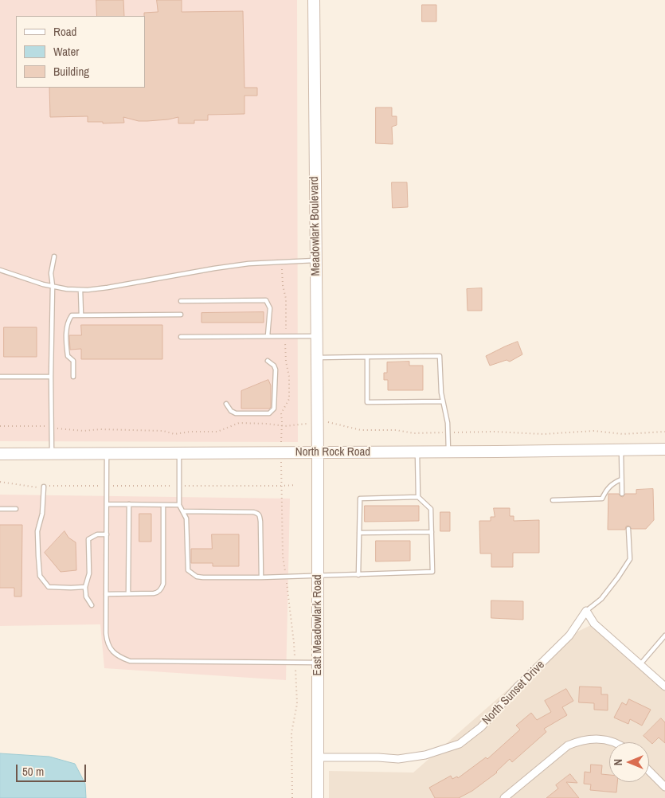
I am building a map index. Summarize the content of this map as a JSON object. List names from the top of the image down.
{
  "streets": {
    "main road": ["Meadowlark Boulevard", "North Rock Road", "East Meadowlark Road"],
    "street": ["North Sunset Drive"]
  },
  "crossings": [
    ["Meadowlark Boulevard", "North Rock Road"],
    ["Meadowlark Boulevard", "East Meadowlark Road"],
    ["North Rock Road", "East Meadowlark Road"],
    ["East Meadowlark Road", "North Sunset Drive"]
  ],
  "legend": ["Road", "Water", "Building"],
  "scale_bar": "50 m",
  "north": "left"
}
